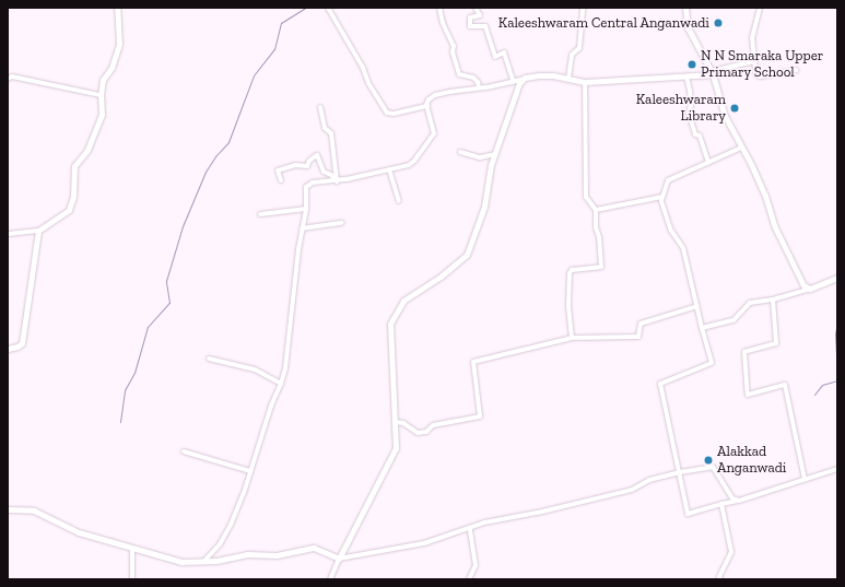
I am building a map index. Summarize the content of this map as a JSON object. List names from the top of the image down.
{
  "places": [
    "Kaleeshwaram Central Anganwadi",
    "N N Smaraka Upper Primary School",
    "Kaleeshwaram Library",
    "Alakkad Anganwadi"
  ]
}
